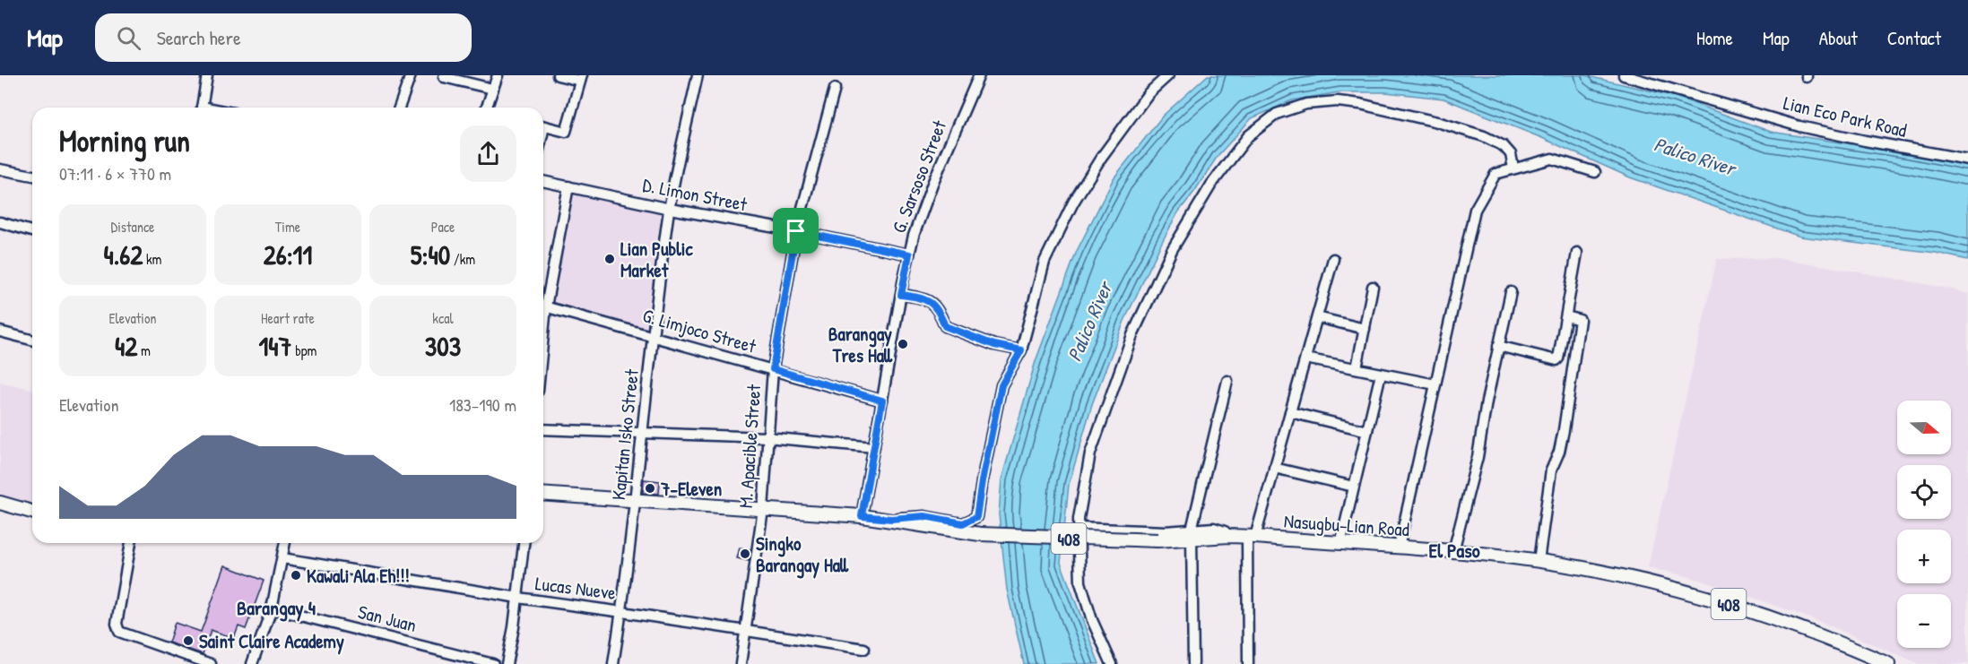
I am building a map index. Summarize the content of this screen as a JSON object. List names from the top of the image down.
{
  "streets": {
    "main road": ["Nasugbu-Lian Road", "408"],
    "street": [
      "Lian Eco Park Road",
      "G. Sarsoso Street",
      "D. Limon Street",
      "G. Limjoco Street",
      "Kapitan Isko Street",
      "M. Apacible Street",
      "Lucas Nueve",
      "San Juan"
    ]
  },
  "crossings": [
    ["G. Sarsoso Street", "D. Limon Street"],
    ["G. Sarsoso Street", "G. Limjoco Street"],
    ["G. Sarsoso Street", "408"],
    ["D. Limon Street", "Kapitan Isko Street"],
    ["D. Limon Street", "M. Apacible Street"],
    ["G. Limjoco Street", "Kapitan Isko Street"],
    ["G. Limjoco Street", "M. Apacible Street"],
    ["Kapitan Isko Street", "408"],
    ["Kapitan Isko Street", "Lucas Nueve"],
    ["M. Apacible Street", "408"],
    ["M. Apacible Street", "Lucas Nueve"],
    ["Nasugbu-Lian Road", "408"]
  ],
  "districts": ["El Paso", "Barangay 4"],
  "water": ["Palico River"],
  "places": [
    "Lian Public Market",
    "Barangay Tres Hall",
    "7-Eleven",
    "Singko Barangay Hall",
    "Kawali Ala Eh!!!",
    "Saint Claire Academy"
  ],
  "north": "right",
  "page": {
    "header": "Map",
    "search": "Search here",
    "nav": [
      "Home",
      "Map",
      "About",
      "Contact"
    ],
    "heading": ["Morning run", "07:11 · 6 × 770 m"],
    "stats": [
      ["Distance", "4.62 km"],
      ["Time", "26:11"],
      ["Pace", "5:40 /km"],
      ["Elevation", "42 m"],
      ["Heart rate", "147 bpm"],
      ["kcal", "303"]
    ],
    "chart": ["Elevation", "183–190 m"],
    "map_buttons": ["+", "−"]
  }
}
